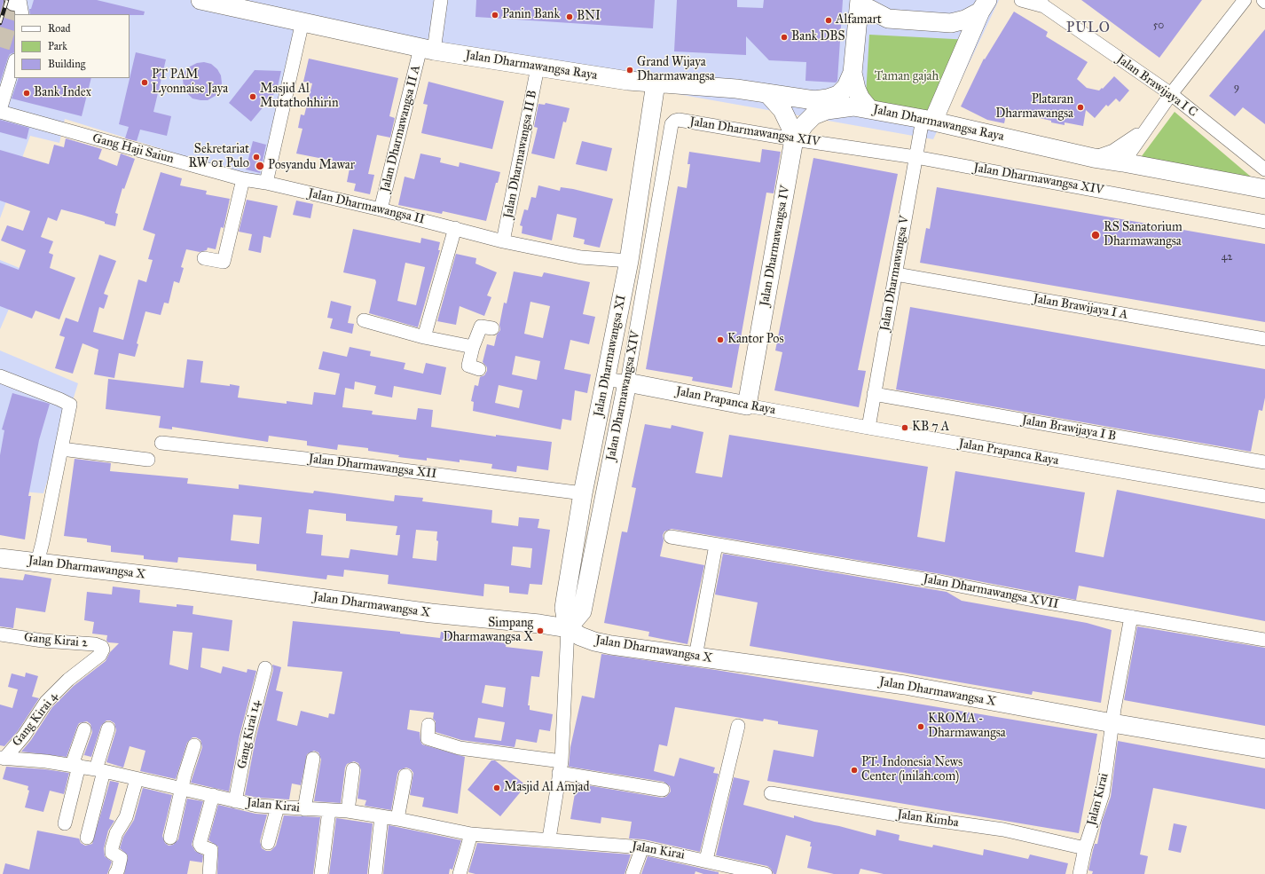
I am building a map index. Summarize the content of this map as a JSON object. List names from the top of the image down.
{
  "streets": {
    "street": [
      "Jalan Dharmawangsa Raya",
      "Jalan Brawijaya I C",
      "Jalan Dharmawangsa II A",
      "Jalan Dharmawangsa XIV",
      "Gang Haji Saiun",
      "Jalan Dharmawangsa II B",
      "Jalan Dharmawangsa II",
      "Jalan Dharmawangsa IV",
      "Jalan Dharmawangsa V",
      "Jalan Brawijaya I A",
      "Jalan Dharmawangsa XI",
      "Jalan Prapanca Raya",
      "Jalan Brawijaya I B",
      "Jalan Dharmawangsa XII",
      "Jalan Dharmawangsa X",
      "Jalan Dharmawangsa XVII",
      "Gang Kirai 2",
      "Gang Kirai 4",
      "Gang Kirai 14",
      "Jalan Kirai",
      "Jalan Rimba"
    ]
  },
  "crossings": [
    ["Jalan Dharmawangsa Raya", "Jalan Dharmawangsa II A"],
    ["Jalan Dharmawangsa Raya", "Jalan Dharmawangsa XIV"],
    ["Jalan Dharmawangsa Raya", "Jalan Dharmawangsa II B"],
    ["Jalan Dharmawangsa Raya", "Jalan Dharmawangsa IV"],
    ["Jalan Dharmawangsa Raya", "Jalan Dharmawangsa V"],
    ["Jalan Dharmawangsa Raya", "Jalan Dharmawangsa XI"],
    ["Jalan Dharmawangsa II A", "Jalan Dharmawangsa II"],
    ["Jalan Dharmawangsa XIV", "Jalan Dharmawangsa IV"],
    ["Jalan Dharmawangsa XIV", "Jalan Dharmawangsa V"],
    ["Jalan Dharmawangsa XIV", "Jalan Dharmawangsa XI"],
    ["Jalan Dharmawangsa XIV", "Jalan Prapanca Raya"],
    ["Jalan Dharmawangsa XIV", "Jalan Dharmawangsa X"],
    ["Gang Haji Saiun", "Jalan Dharmawangsa II"],
    ["Jalan Dharmawangsa II B", "Jalan Dharmawangsa II"],
    ["Jalan Dharmawangsa II", "Jalan Dharmawangsa XI"],
    ["Jalan Dharmawangsa IV", "Jalan Prapanca Raya"],
    ["Jalan Dharmawangsa V", "Jalan Brawijaya I A"],
    ["Jalan Dharmawangsa V", "Jalan Prapanca Raya"],
    ["Jalan Dharmawangsa V", "Jalan Brawijaya I B"],
    ["Jalan Dharmawangsa XI", "Jalan Prapanca Raya"],
    ["Jalan Dharmawangsa XI", "Jalan Dharmawangsa XII"],
    ["Jalan Dharmawangsa XI", "Jalan Dharmawangsa X"],
    ["Jalan Dharmawangsa X", "Jalan Kirai"],
    ["Jalan Dharmawangsa XVII", "Jalan Kirai"],
    ["Gang Kirai 2", "Gang Kirai 4"],
    ["Gang Kirai 4", "Jalan Kirai"],
    ["Gang Kirai 14", "Jalan Kirai"],
    ["Jalan Kirai", "Jalan Rimba"]
  ],
  "districts": ["PULO"],
  "parks": ["Taman gajah"],
  "places": [
    "Panin Bank",
    "BNI",
    "Alfamart",
    "Bank DBS",
    "Grand Wijaya Dharmawangsa",
    "PT PAM Lyonnaise Jaya",
    "Bank Index",
    "Masjid Al Mutathohhirin",
    "Plataran Dharmawangsa",
    "Sekretariat RW 01 Pulo",
    "Posyandu Mawar",
    "RS Sanatorium Dharmawangsa",
    "Kantor Pos",
    "KB 7 A",
    "Simpang Dharmawangsa X",
    "KROMA - Dharmawangsa",
    "PT. Indonesia News Center (inilah.com)",
    "Masjid Al Amjad"
  ],
  "house_numbers": ["50", "9", "42"],
  "legend": ["Road", "Park", "Building"]
}
